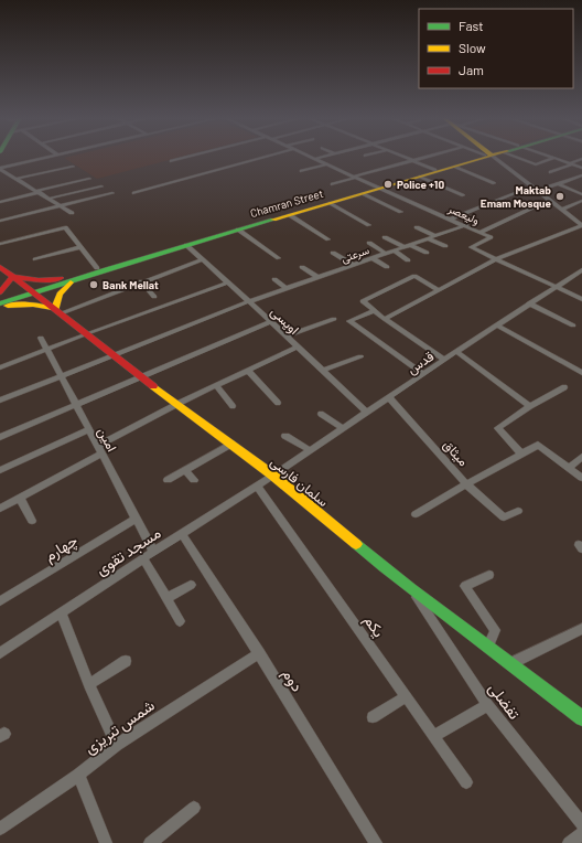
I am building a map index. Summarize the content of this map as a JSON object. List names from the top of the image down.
{
  "streets": {
    "main road": ["Chamran Street", "سلمان فارسی"],
    "street": [
      "ولیعصر",
      "سرعتی",
      "اویسی",
      "قدس",
      "امین",
      "میثاق",
      "چهارم",
      "مسجد تقوی",
      "یکم",
      "دوم",
      "تفضلی",
      "شمس تبریزی"
    ]
  },
  "crossings": [
    ["Chamran Street", "ولیعصر"],
    ["Chamran Street", "اویسی"],
    ["Chamran Street", "سلمان فارسی"],
    ["ولیعصر", "سرعتی"],
    ["سرعتی", "اویسی"],
    ["سرعتی", "امین"],
    ["سرعتی", "سلمان فارسی"],
    ["اویسی", "قدس"],
    ["قدس", "میثاق"],
    ["قدس", "سلمان فارسی"],
    ["قدس", "مسجد تقوی"],
    ["امین", "چهارم"],
    ["امین", "مسجد تقوی"],
    ["سلمان فارسی", "مسجد تقوی"],
    ["سلمان فارسی", "تفضلی"],
    ["مسجد تقوی", "یکم"],
    ["مسجد تقوی", "دوم"],
    ["دوم", "شمس تبریزی"]
  ],
  "places": ["Police +10", "Maktab Emam Mosque", "Bank Mellat"],
  "legend": ["Fast", "Slow", "Jam"]
}
